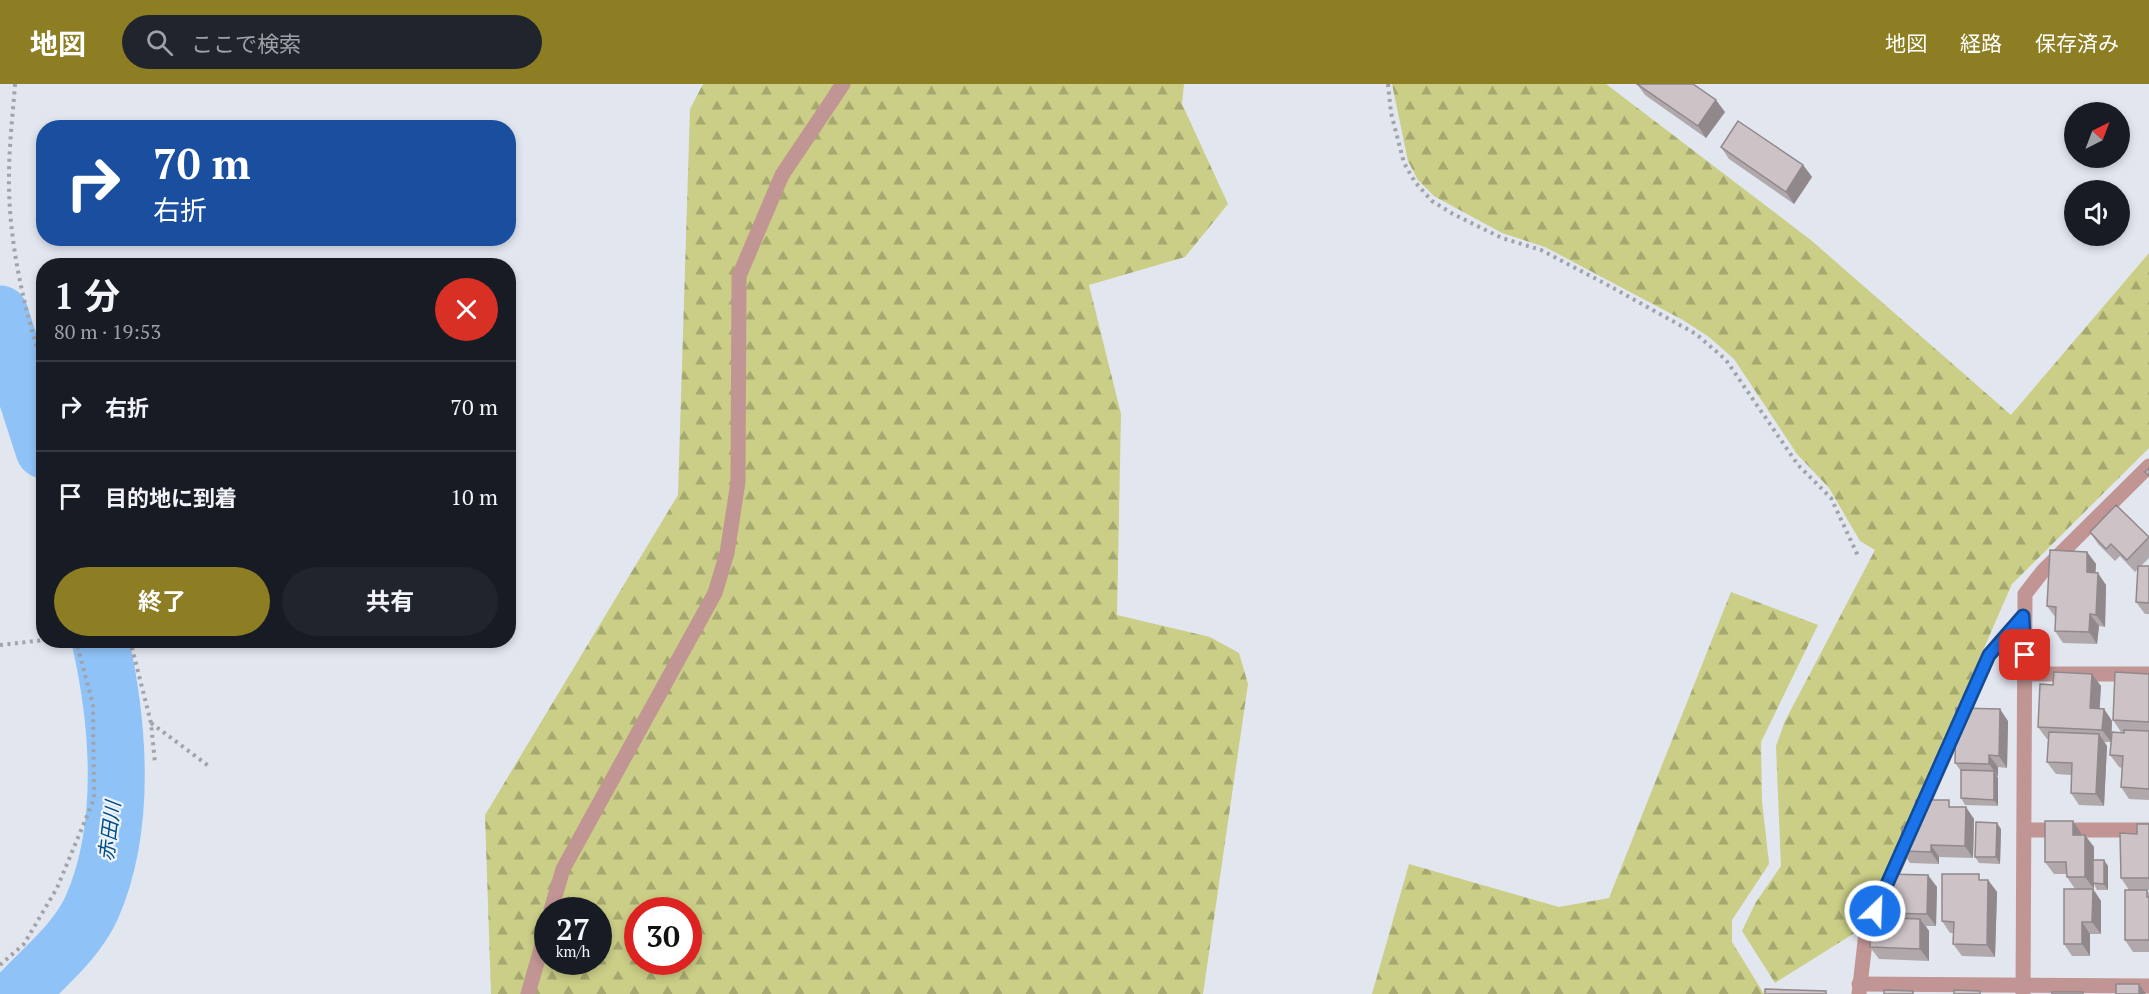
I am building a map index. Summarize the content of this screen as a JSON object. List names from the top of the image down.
{
  "water": ["赤田川"],
  "north": "top right",
  "page": {
    "header": "地図",
    "search": "ここで検索",
    "nav": ["地図", "経路", "保存済み"],
    "turn": ["70 m", "右折"],
    "heading": ["1 分", "80 m · 19:53"],
    "list": [
      {
        "name": "右折",
        "value": "70 m"
      },
      {
        "name": "目的地に到着",
        "value": "10 m"
      }
    ],
    "buttons": ["終了", "共有"],
    "speed": "27 km/h",
    "limit": "30"
  }
}
